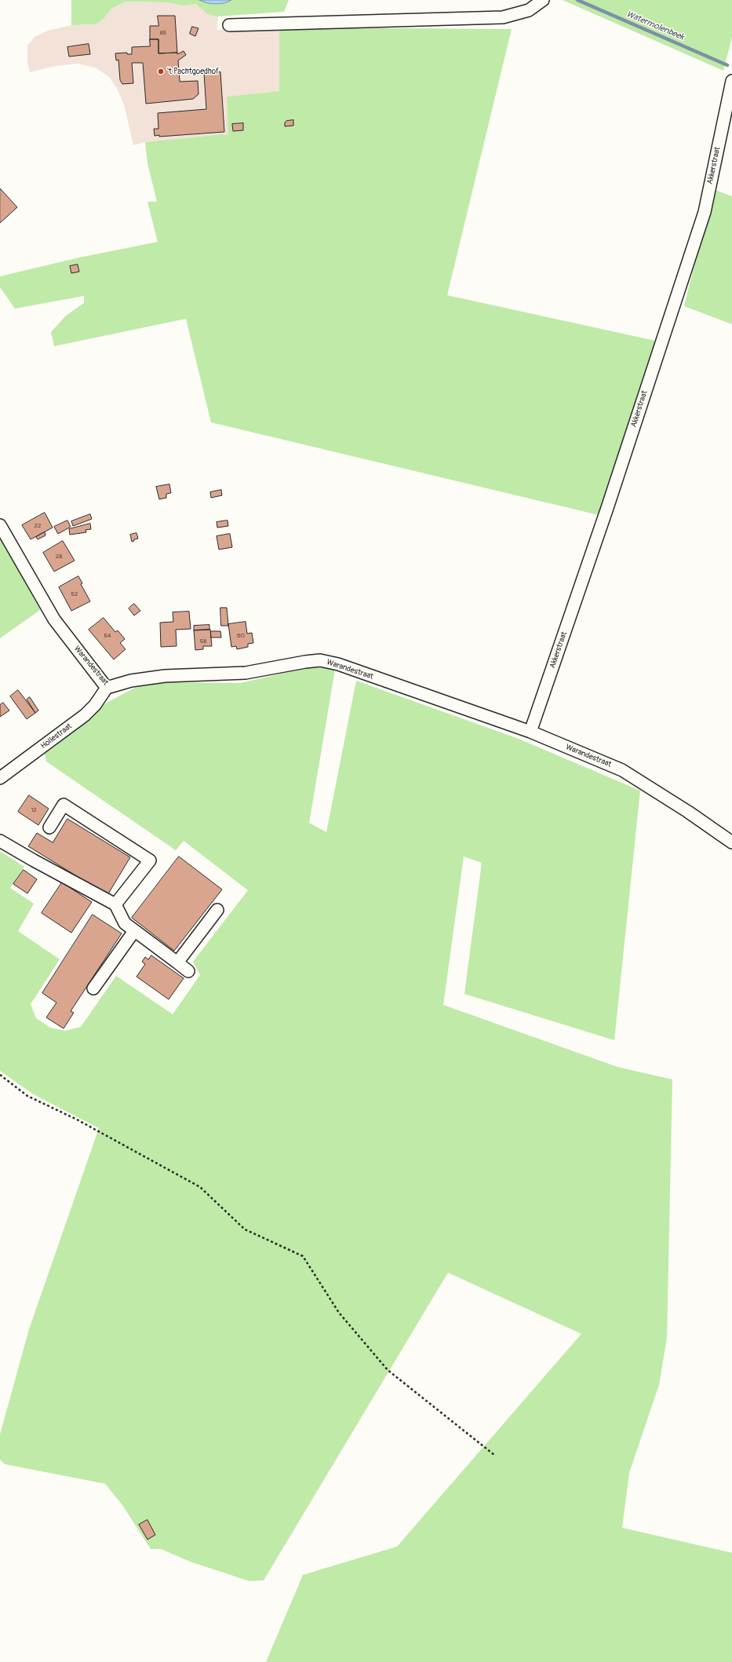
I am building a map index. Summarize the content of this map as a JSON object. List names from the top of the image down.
{
  "streets": {
    "street": ["Akkerstraat", "Warandestraat", "Hollestraat"]
  },
  "crossings": [
    ["Akkerstraat", "Warandestraat"],
    ["Warandestraat", "Hollestraat"]
  ],
  "water": ["Watermolenbeek"],
  "places": ["'t Pachtgoedhof"],
  "house_numbers": [
    "85",
    "22",
    "28",
    "52",
    "54",
    "60",
    "58",
    "12"
  ]
}
